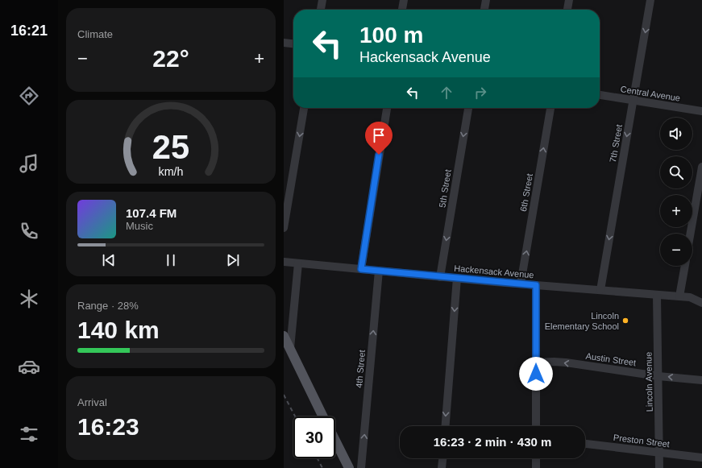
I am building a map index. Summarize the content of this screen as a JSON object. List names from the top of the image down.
{
  "streets": {
    "street": [
      "Central Avenue",
      "7th Street",
      "5th Street",
      "6th Street",
      "Hackensack Avenue",
      "Austin Street",
      "4th Street",
      "Lincoln Avenue",
      "Preston Street"
    ]
  },
  "crossings": [
    ["Central Avenue", "7th Street"],
    ["7th Street", "Hackensack Avenue"],
    ["5th Street", "Hackensack Avenue"],
    ["6th Street", "Hackensack Avenue"],
    ["Hackensack Avenue", "4th Street"],
    ["Hackensack Avenue", "Lincoln Avenue"],
    ["Austin Street", "Lincoln Avenue"],
    ["Lincoln Avenue", "Preston Street"]
  ],
  "one_way": [
    "7th Street",
    "5th Street",
    "6th Street",
    "Austin Street",
    "4th Street"
  ],
  "places": ["Lincoln Elementary School"],
  "page": {
    "tabs": "16:21",
    "tile": [
      "Climate",
      ["Range · 28%", "140 km"],
      ["Arrival", "16:23"]
    ],
    "turn": ["100 m", "Hackensack Avenue"],
    "heat": ["−", "22°", "+"],
    "map_buttons": ["+", "−"],
    "song": ["107.4 FM", "Music"],
    "limit": "30",
    "trip": "16:23 · 2 min · 430 m",
    "gauge": ["25", "km/h"]
  }
}
